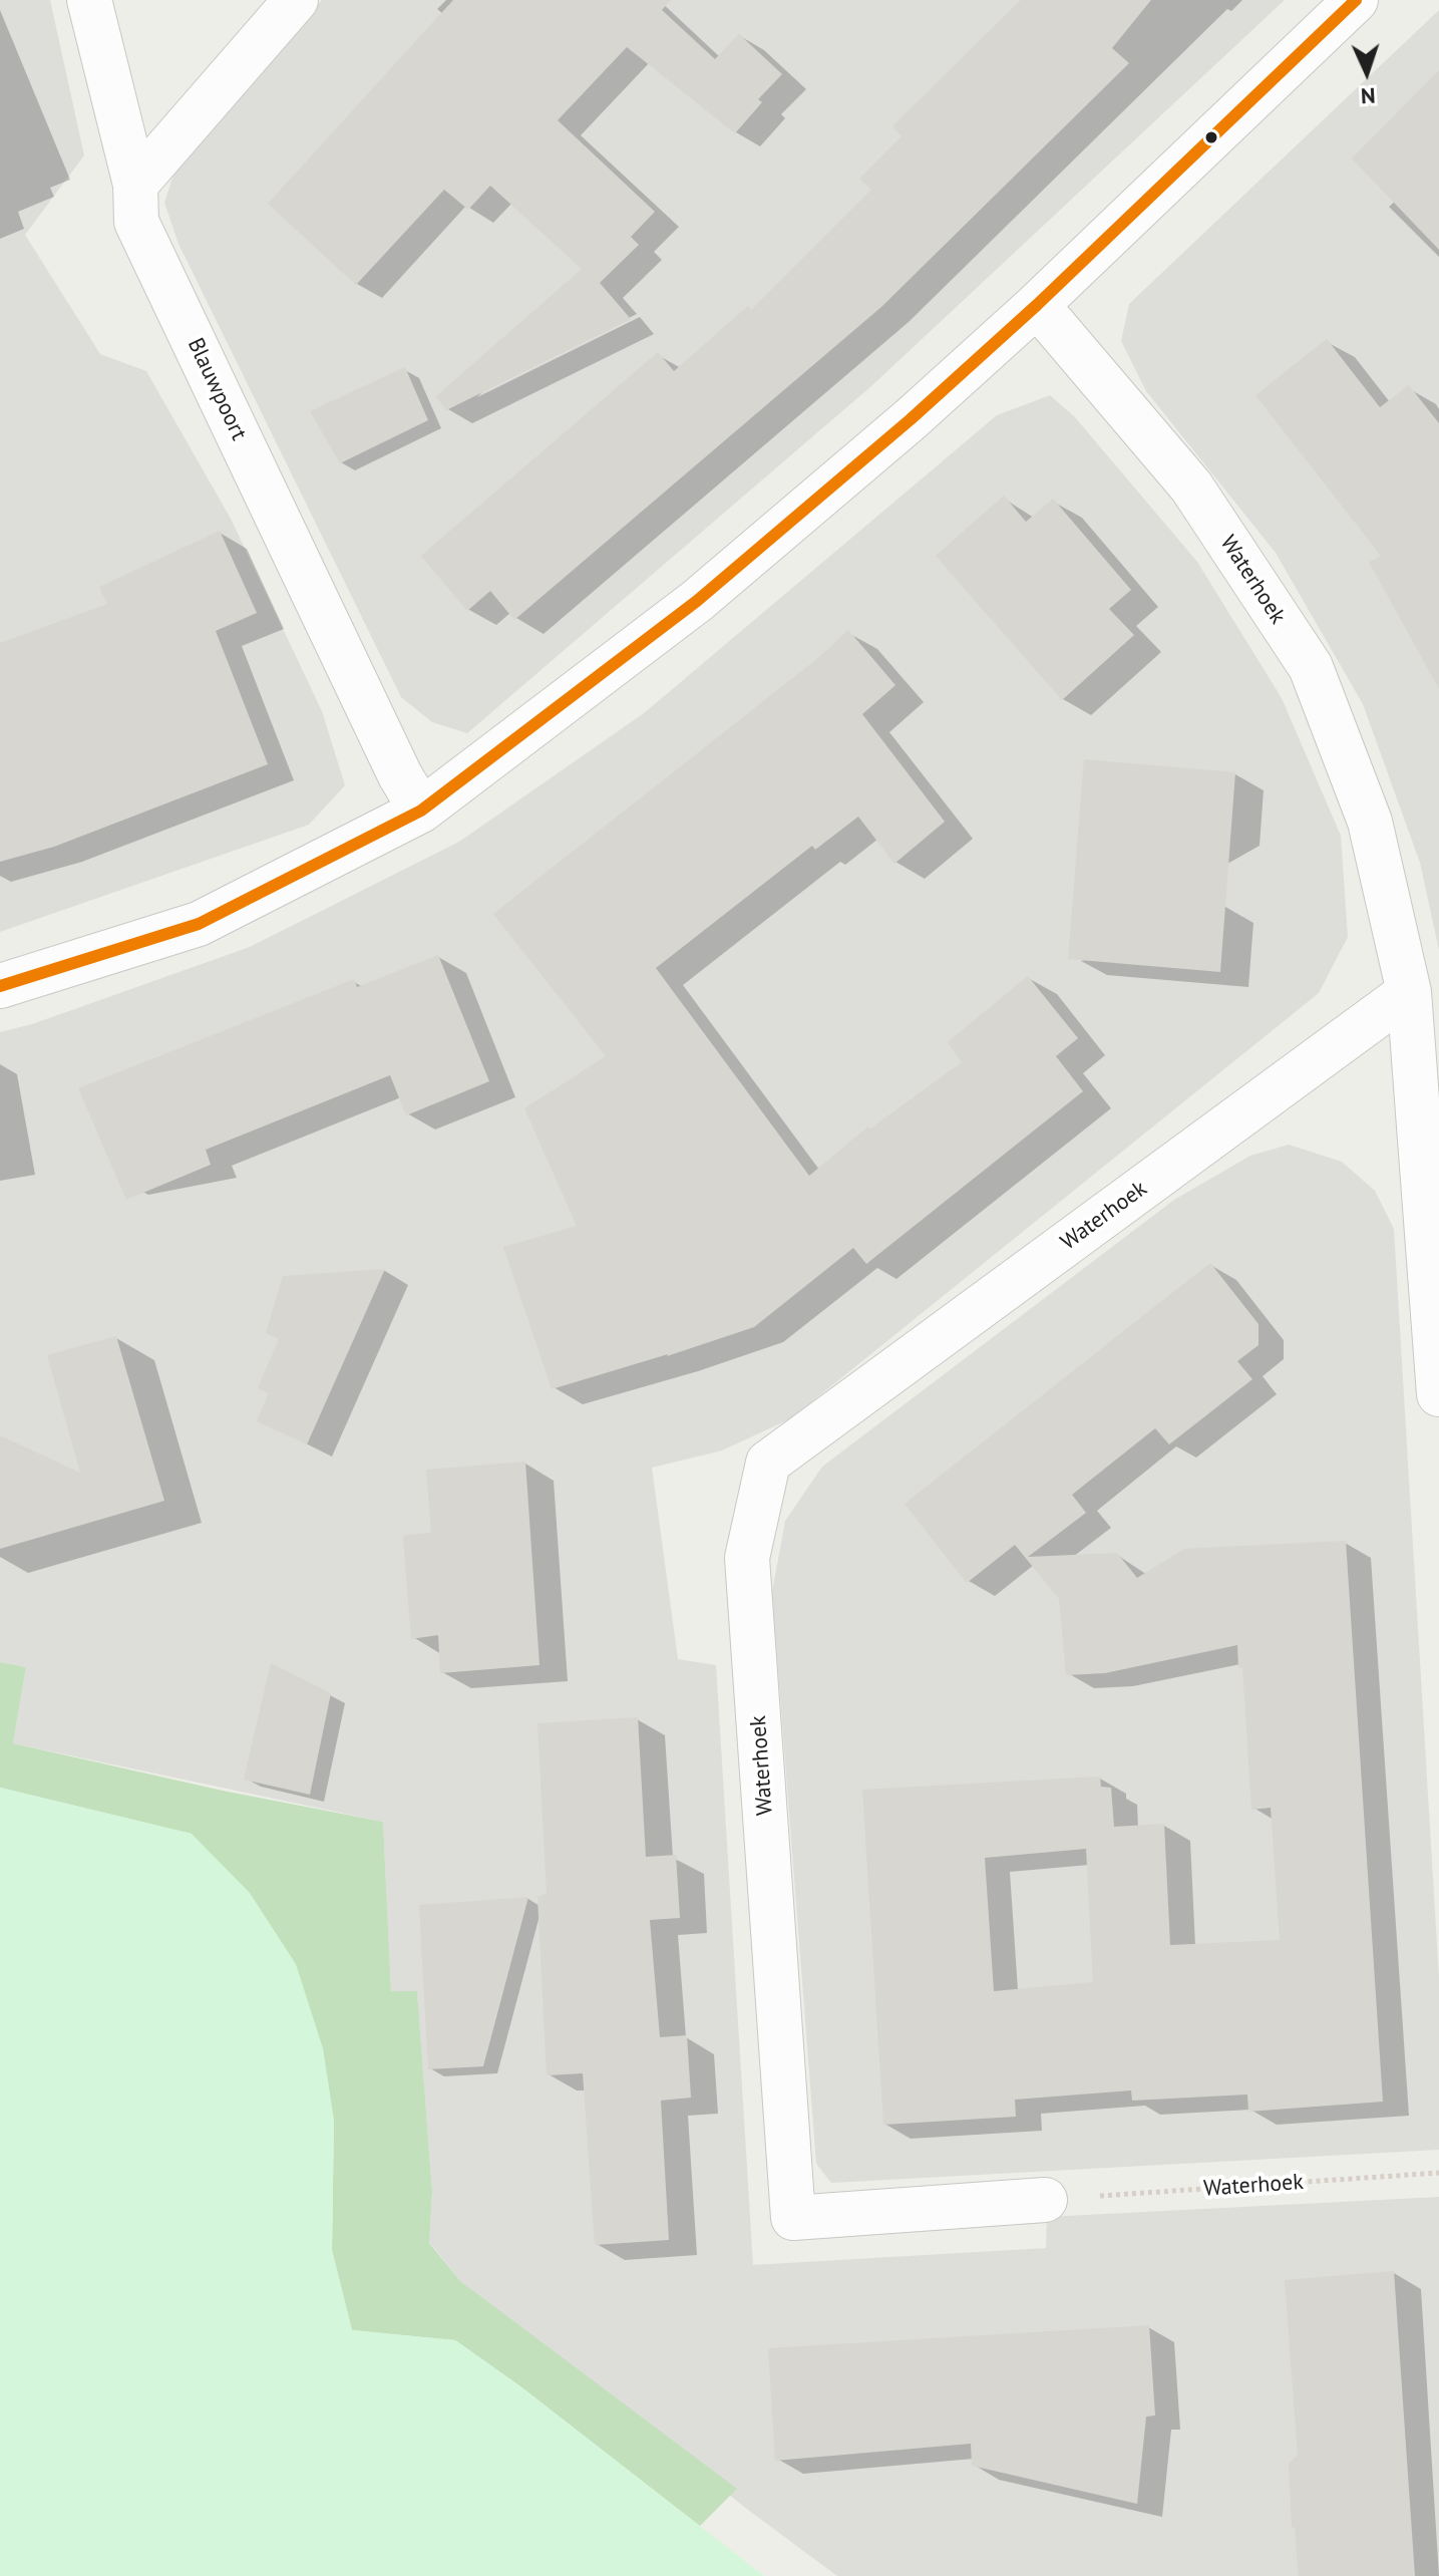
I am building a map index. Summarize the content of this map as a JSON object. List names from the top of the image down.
{
  "streets": {
    "street": ["Blauwpoort", "Waterhoek"]
  },
  "north": "bottom"
}
